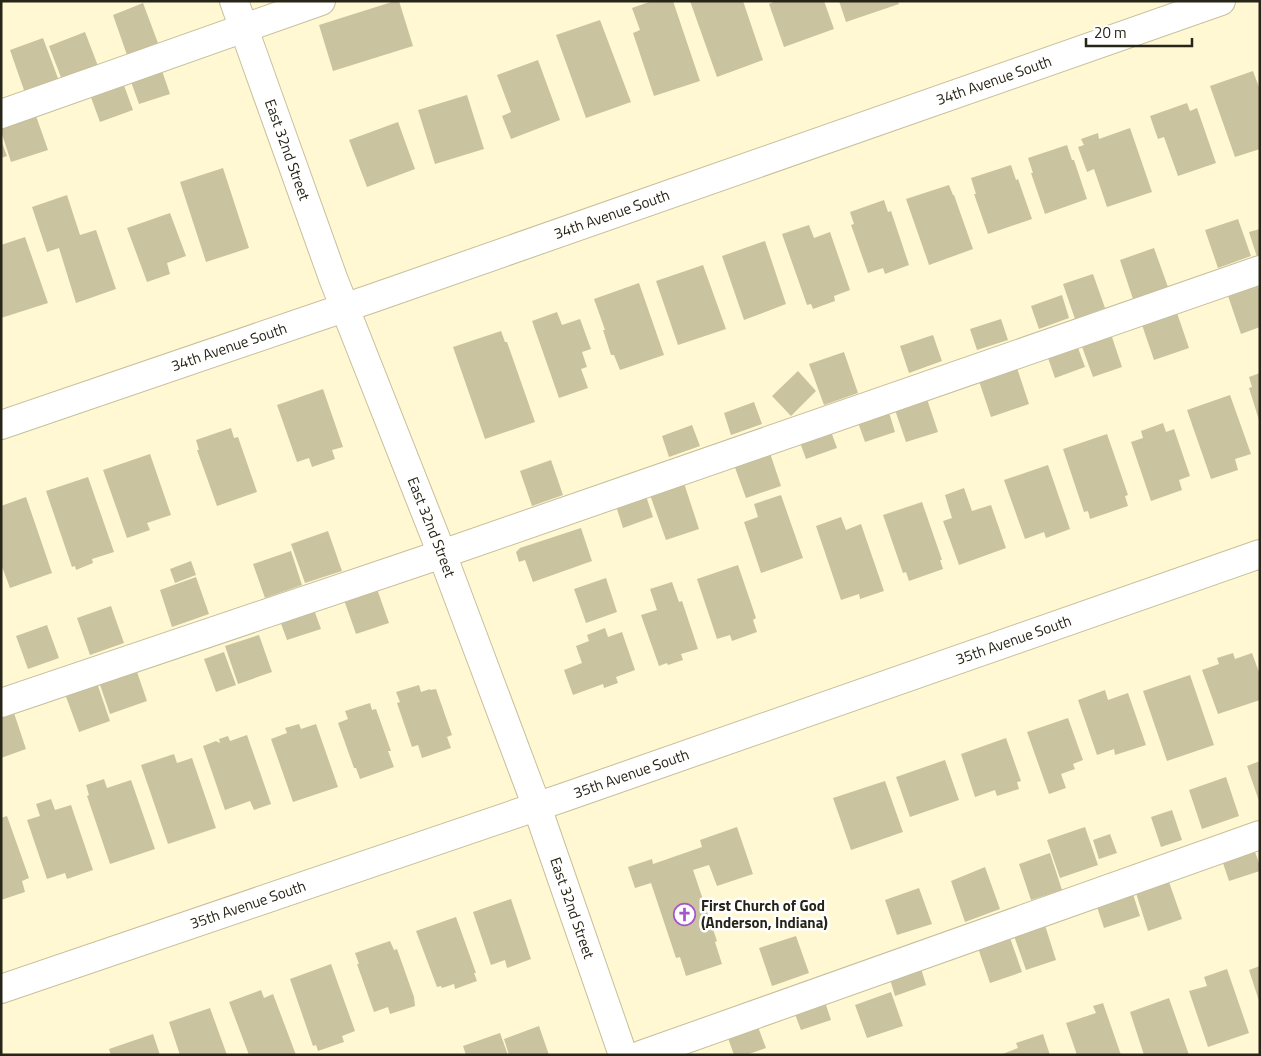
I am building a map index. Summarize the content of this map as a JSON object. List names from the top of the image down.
{
  "streets": {
    "street": ["34th Avenue South", "East 32nd Street", "35th Avenue South"]
  },
  "crossings": [
    ["34th Avenue South", "East 32nd Street"],
    ["East 32nd Street", "35th Avenue South"]
  ],
  "places": {
    "church": ["First Church of God (Anderson, Indiana)"]
  },
  "scale_bar": "20 m"
}
